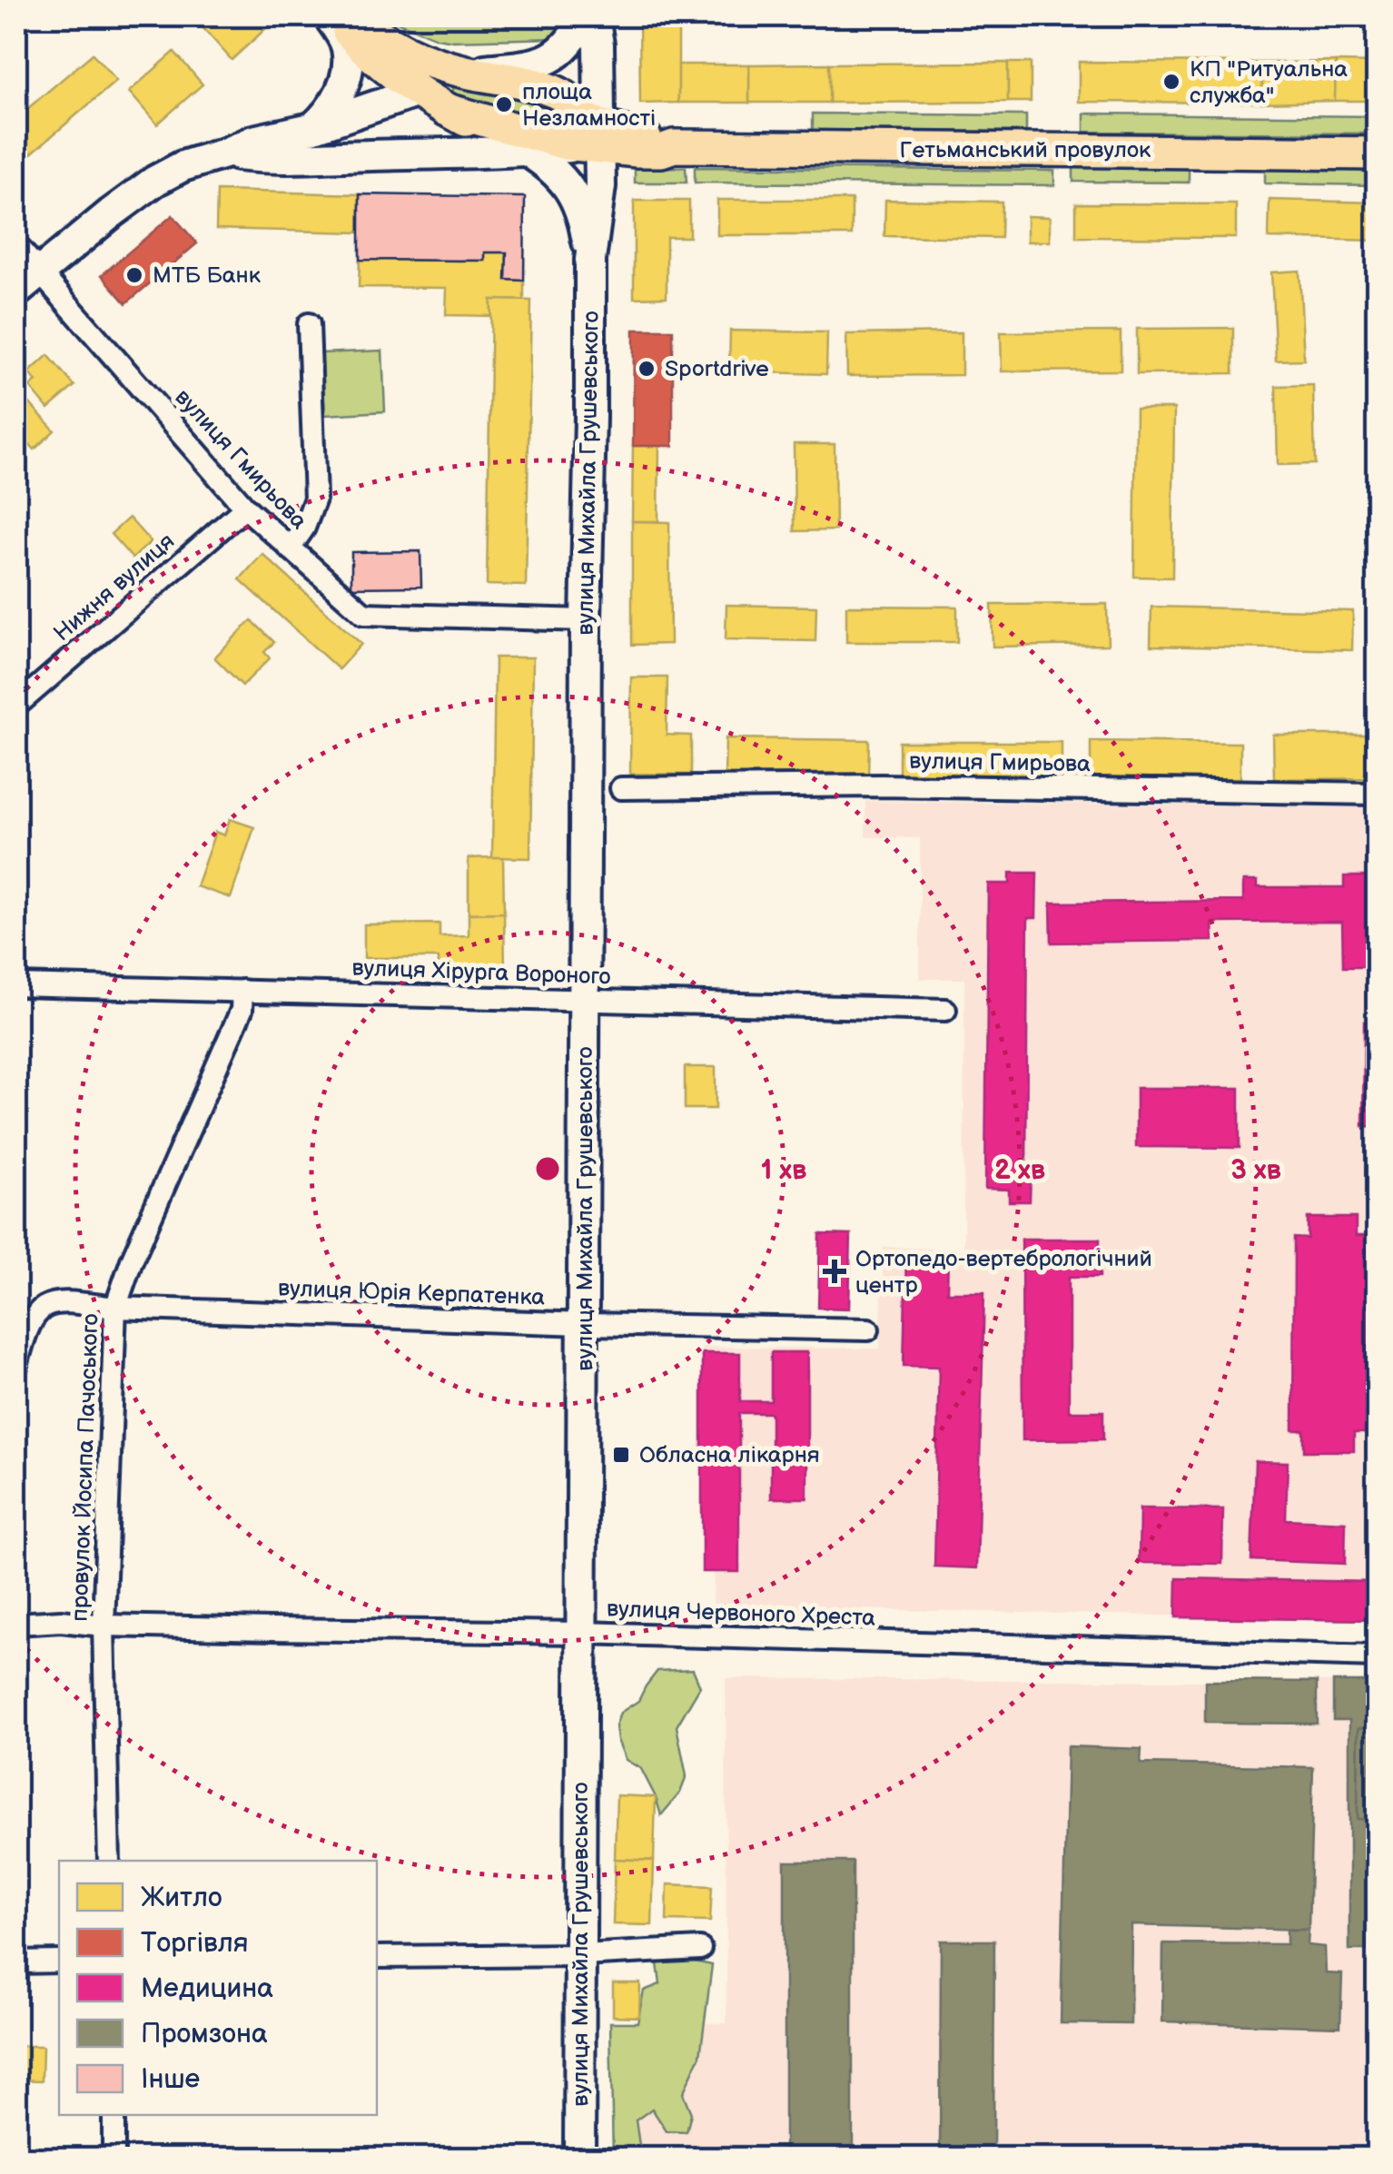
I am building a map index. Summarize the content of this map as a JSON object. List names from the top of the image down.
{
  "streets": {
    "main road": ["Гетьманський провулок"],
    "street": [
      "вулиця Гмирьова",
      "вулиця Михайла Грушевського",
      "Нижня вулиця",
      "вулиця Хірурга Вороного",
      "вулиця Юрія Керпатенка",
      "провулок Йосипа Пачоського",
      "вулиця Червоного Хреста"
    ]
  },
  "crossings": [
    ["вулиця Гмирьова", "вулиця Михайла Грушевського"],
    ["вулиця Гмирьова", "Нижня вулиця"],
    ["вулиця Михайла Грушевського", "вулиця Хірурга Вороного"],
    ["вулиця Михайла Грушевського", "вулиця Юрія Керпатенка"],
    ["вулиця Михайла Грушевського", "вулиця Червоного Хреста"],
    ["вулиця Хірурга Вороного", "провулок Йосипа Пачоського"],
    ["вулиця Юрія Керпатенка", "провулок Йосипа Пачоського"],
    ["провулок Йосипа Пачоського", "вулиця Червоного Хреста"]
  ],
  "places": {
    "other": [
      "КП \"Ритуальна служба\"",
      "площа Незламності",
      "МТБ Банк",
      "Sportdrive"
    ],
    "health": ["Ортопедо-вертебрологічний центр"],
    "transit": ["Обласна лікарня"]
  },
  "legend": [
    "Житло",
    "Торгівля",
    "Медицина",
    "Промзона",
    "Інше"
  ],
  "rings": ["1 хв", "2 хв", "3 хв"]
}
